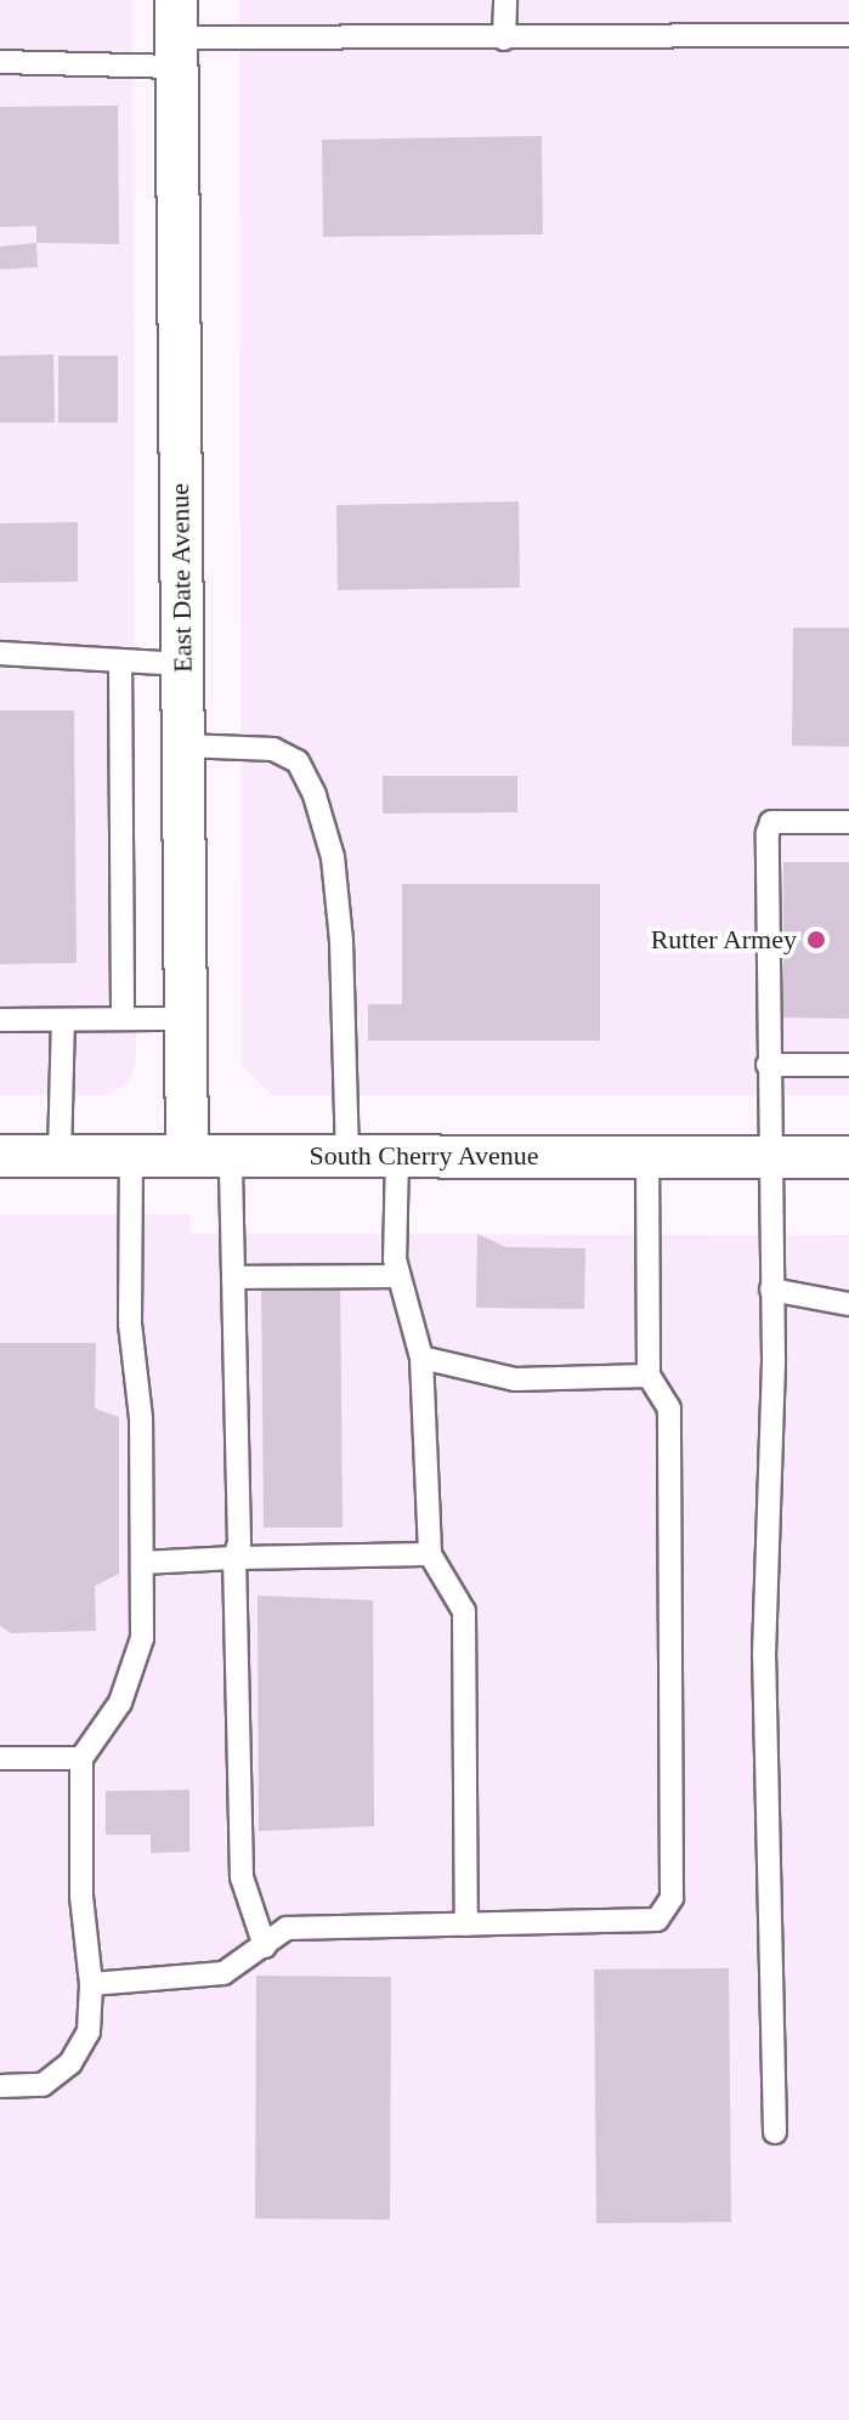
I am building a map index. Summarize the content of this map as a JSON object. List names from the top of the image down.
{
  "streets": {
    "street": ["East Date Avenue", "South Cherry Avenue"]
  },
  "crossings": [
    ["East Date Avenue", "South Cherry Avenue"]
  ],
  "places": ["Rutter Armey"]
}
